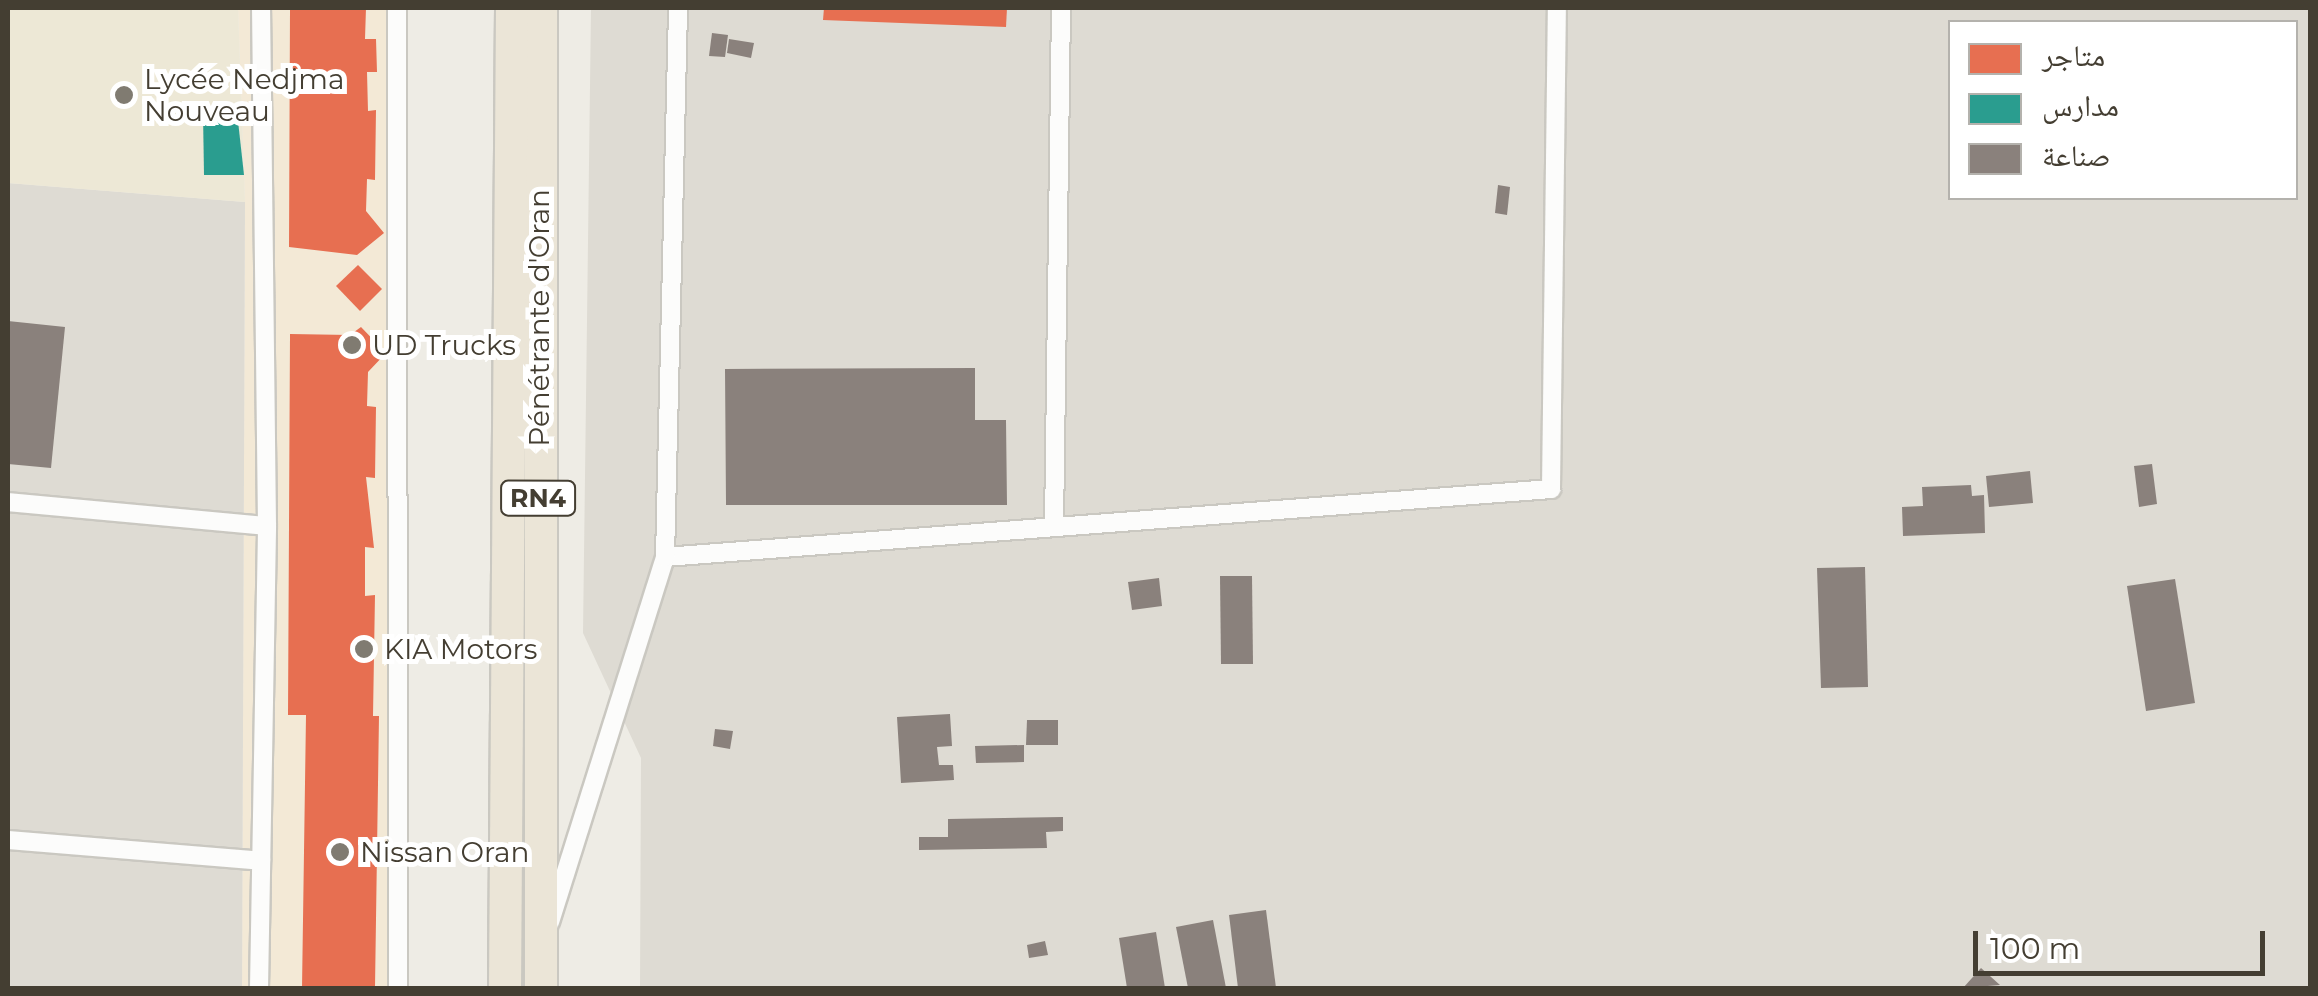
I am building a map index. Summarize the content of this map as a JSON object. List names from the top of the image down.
{
  "streets": {
    "highway": ["Pénétrante d'Oran", "RN4"]
  },
  "places": [
    "Lycée Nedjma Nouveau",
    "UD Trucks",
    "KIA Motors",
    "Nissan Oran"
  ],
  "legend": ["متاجر", "مدارس", "صناعة"],
  "scale_bar": "100 m"
}
